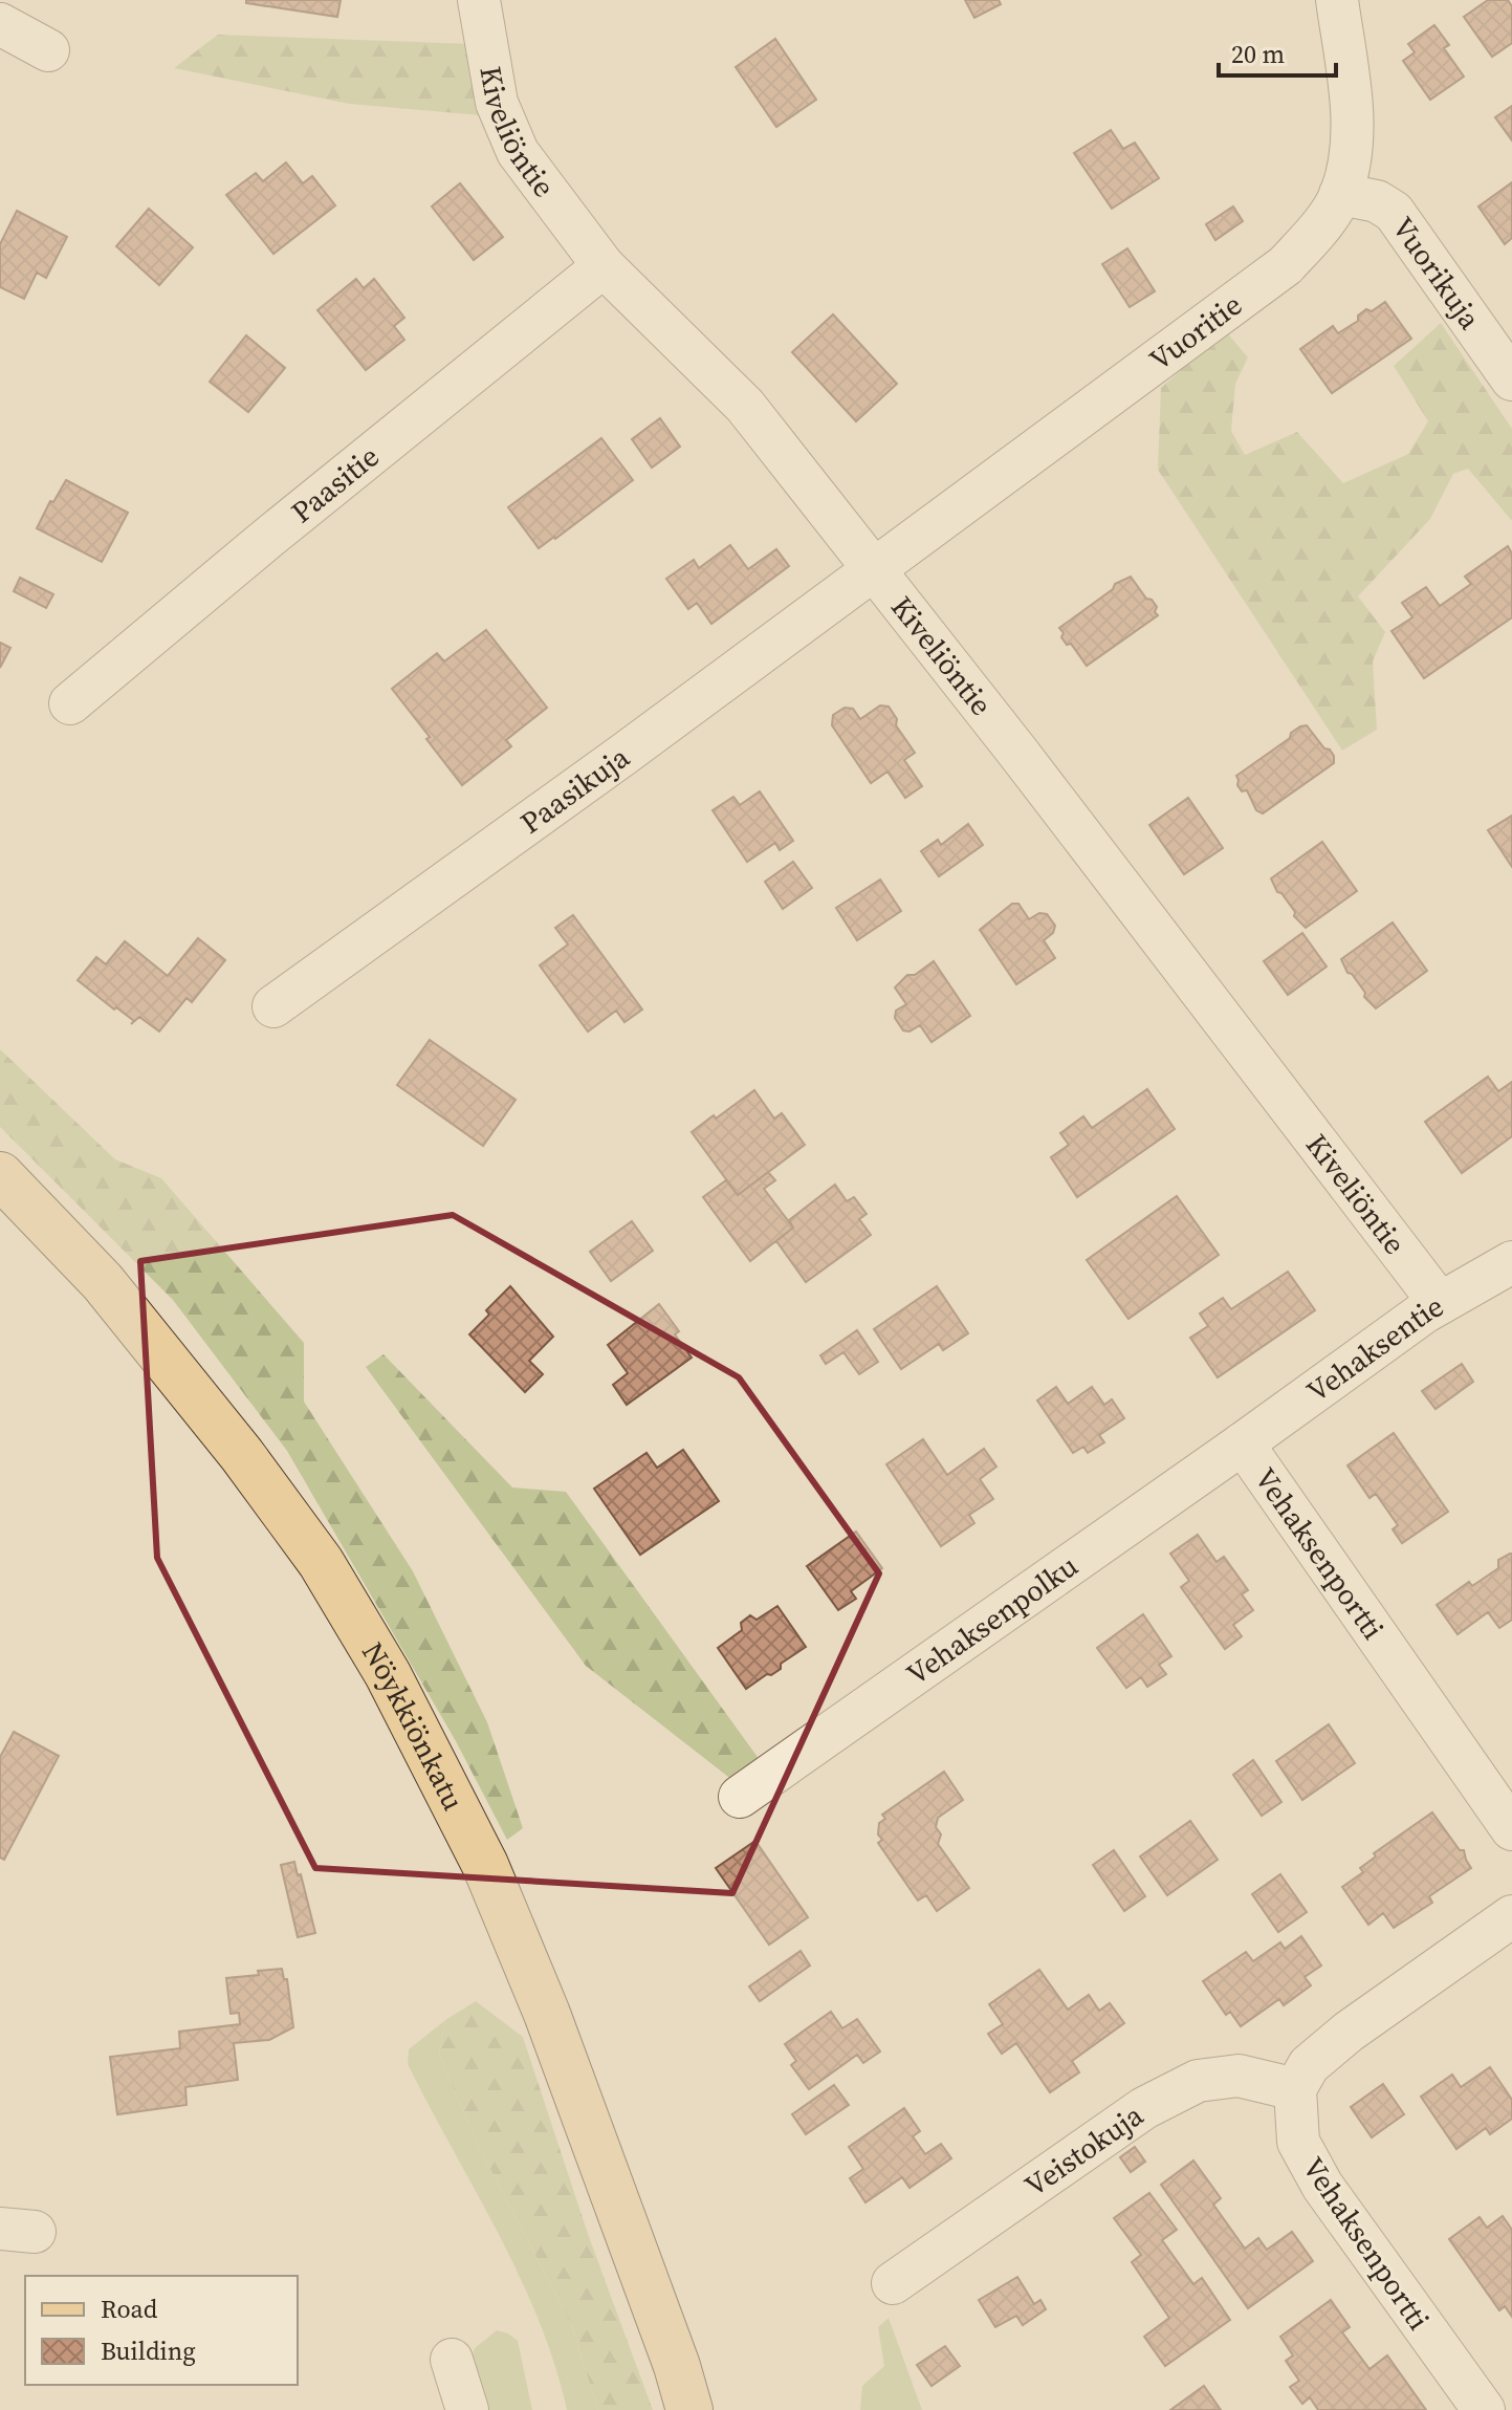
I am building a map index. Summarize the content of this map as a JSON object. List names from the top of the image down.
{
  "streets": {
    "main road": ["Nöykkiönkatu"],
    "street": [
      "Kiveliöntie",
      "Vuorikuja",
      "Vuoritie",
      "Paasitie",
      "Paasikuja",
      "Vehaksentie",
      "Vehaksenportti",
      "Vehaksenpolku",
      "Veistokuja"
    ]
  },
  "crossings": [
    ["Kiveliöntie", "Vuoritie"],
    ["Kiveliöntie", "Paasitie"],
    ["Kiveliöntie", "Paasikuja"],
    ["Kiveliöntie", "Vehaksentie"],
    ["Vuorikuja", "Vuoritie"],
    ["Vuoritie", "Paasikuja"],
    ["Vehaksentie", "Vehaksenportti"],
    ["Vehaksentie", "Vehaksenpolku"],
    ["Vehaksenportti", "Vehaksenpolku"],
    ["Vehaksenportti", "Veistokuja"]
  ],
  "legend": ["Road", "Building"],
  "scale_bar": "20 m"
}
